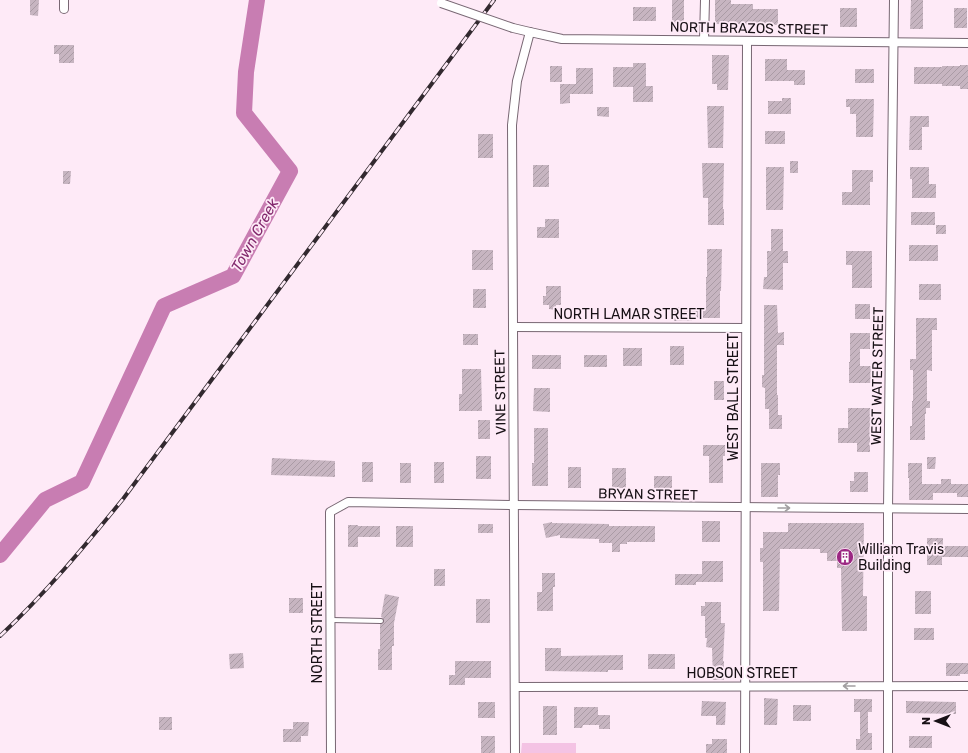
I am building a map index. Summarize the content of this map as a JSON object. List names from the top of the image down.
{
  "streets": {
    "street": [
      "NORTH BRAZOS STREET",
      "NORTH LAMAR STREET",
      "WEST WATER STREET",
      "VINE STREET",
      "WEST BALL STREET",
      "BRYAN STREET",
      "NORTH STREET",
      "HOBSON STREET"
    ]
  },
  "crossings": [
    ["NORTH BRAZOS STREET", "WEST WATER STREET"],
    ["NORTH BRAZOS STREET", "VINE STREET"],
    ["NORTH BRAZOS STREET", "WEST BALL STREET"],
    ["NORTH LAMAR STREET", "VINE STREET"],
    ["NORTH LAMAR STREET", "WEST BALL STREET"],
    ["WEST WATER STREET", "BRYAN STREET"],
    ["WEST WATER STREET", "HOBSON STREET"],
    ["VINE STREET", "BRYAN STREET"],
    ["VINE STREET", "HOBSON STREET"],
    ["WEST BALL STREET", "BRYAN STREET"],
    ["WEST BALL STREET", "HOBSON STREET"],
    ["BRYAN STREET", "NORTH STREET"]
  ],
  "water": ["Town Creek"],
  "places": {
    "building": ["William Travis Building"]
  },
  "north": "left"
}
